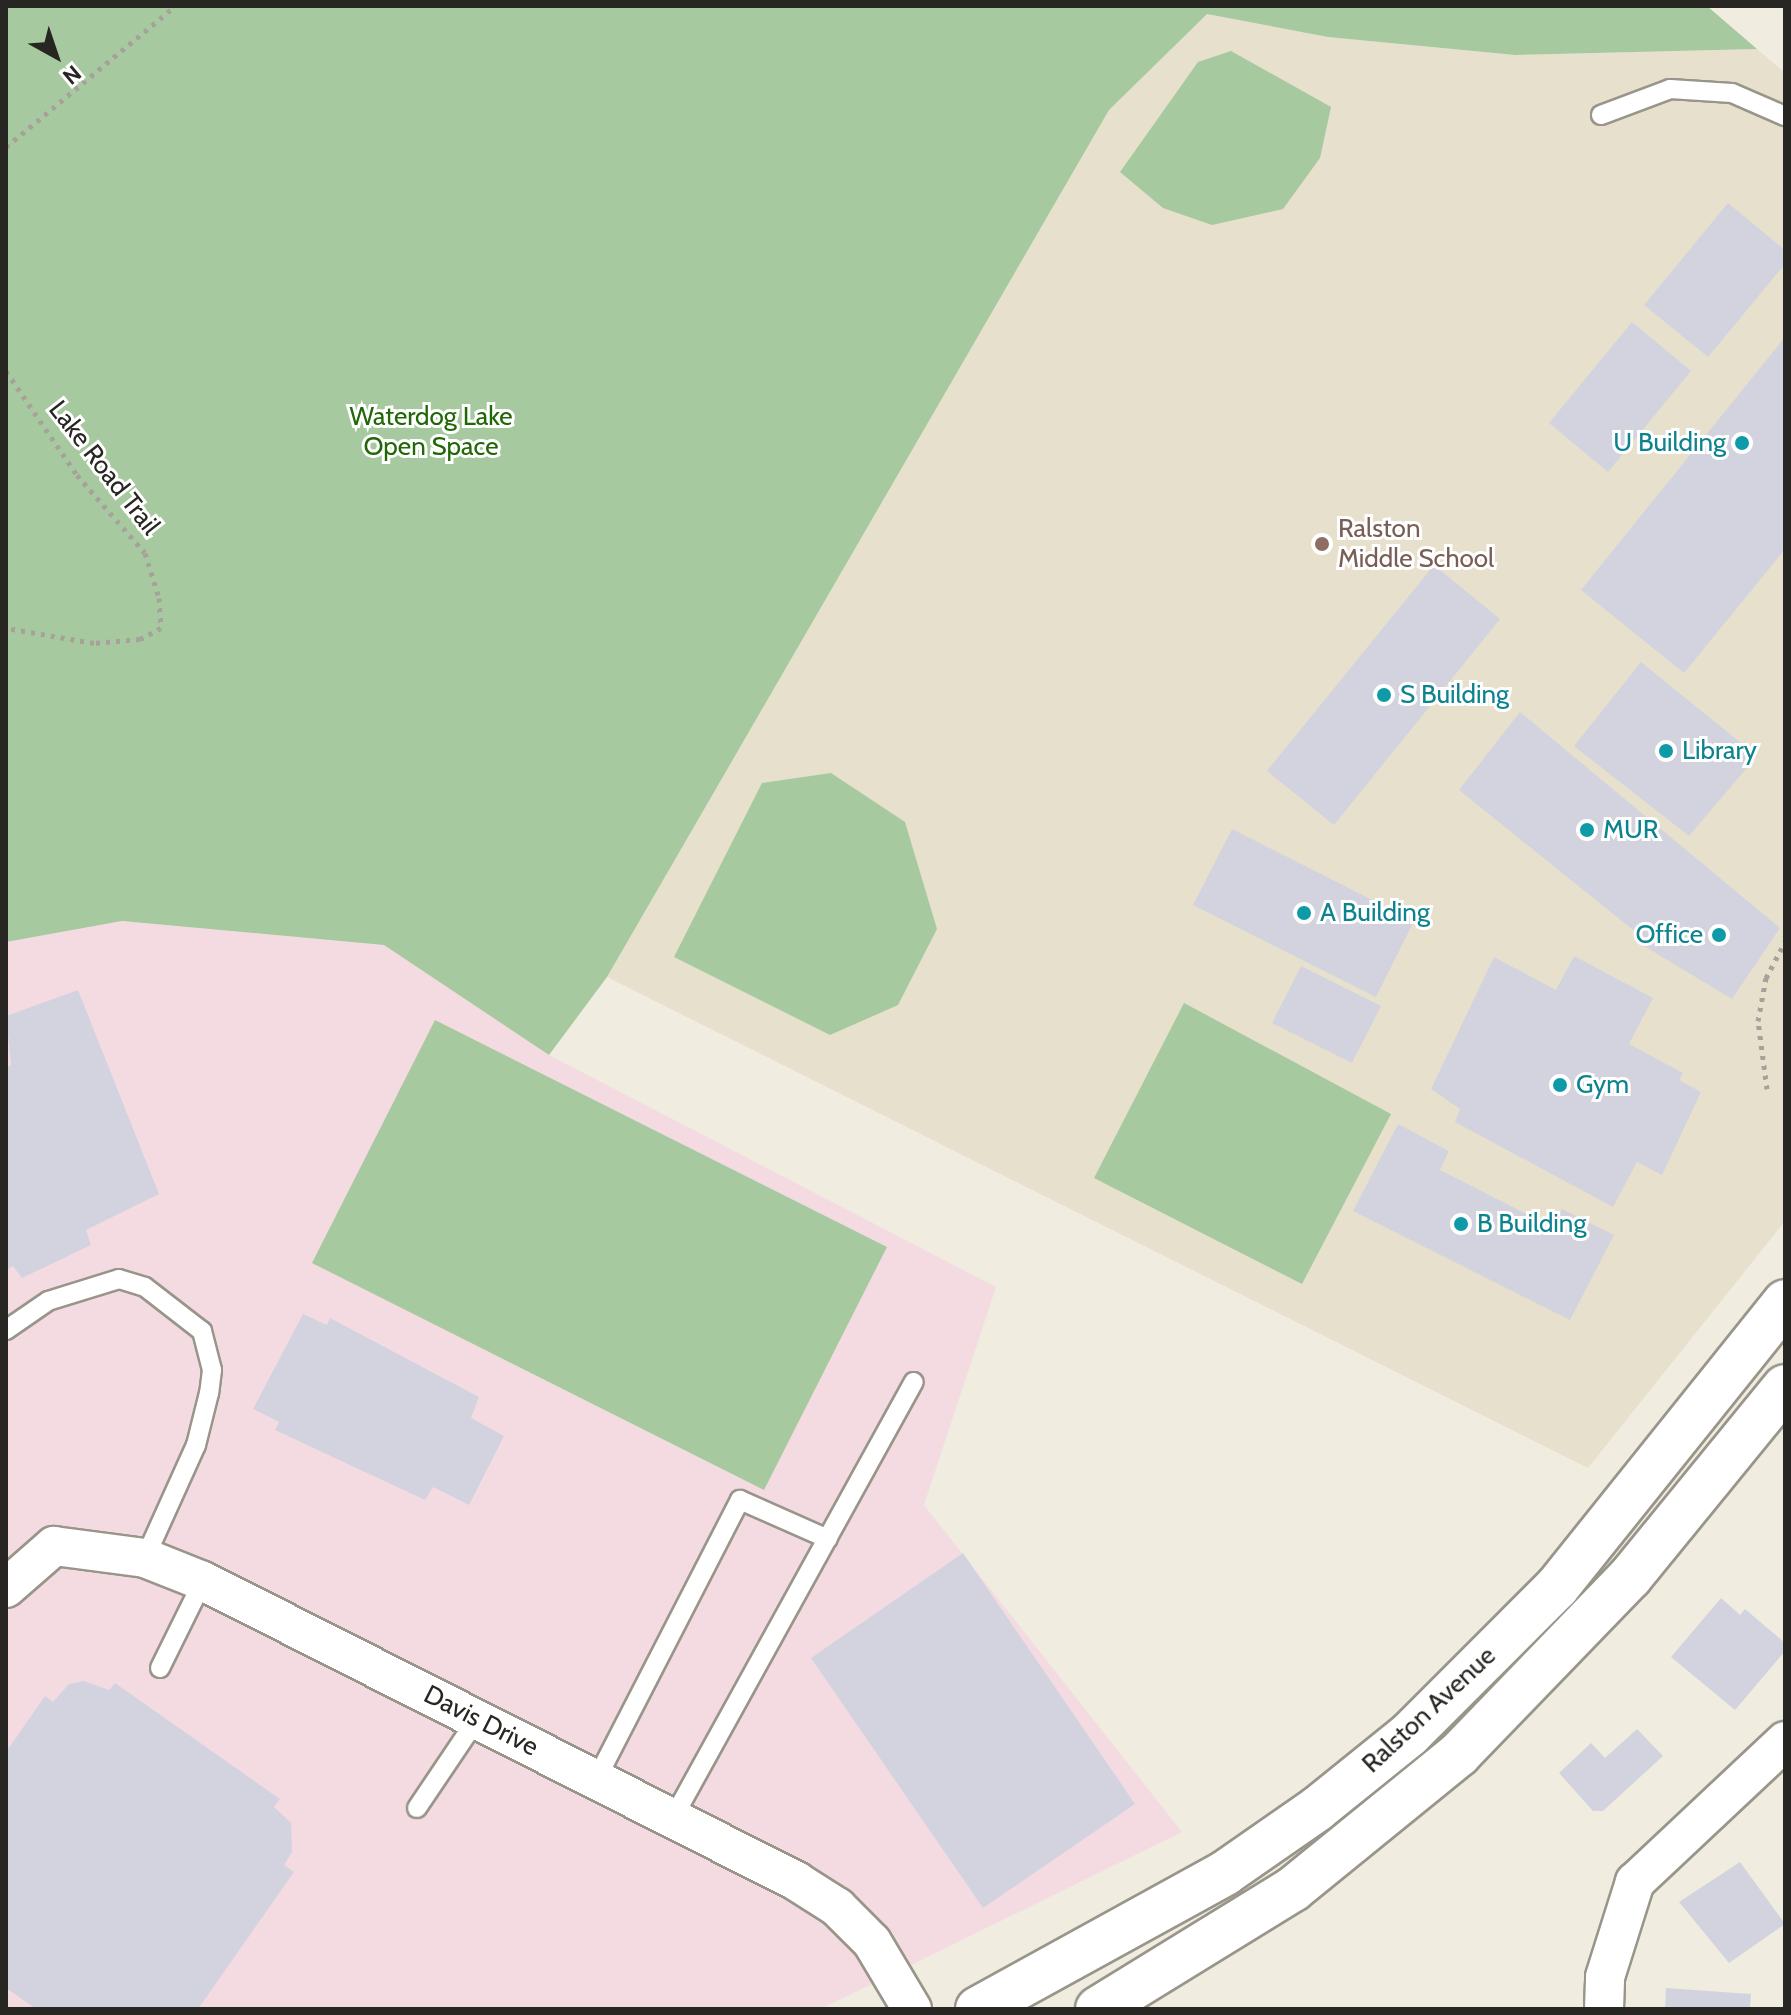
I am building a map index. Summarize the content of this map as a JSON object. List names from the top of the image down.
{
  "streets": {
    "main road": ["Ralston Avenue"],
    "street": ["Davis Drive"],
    "path": ["Lake Road Trail"]
  },
  "parks": ["Waterdog Lake Open Space"],
  "places": [
    "U Building",
    "Ralston Middle School",
    "S Building",
    "Library",
    "MUR",
    "A Building",
    "Office",
    "Gym",
    "B Building"
  ],
  "north": "bottom right"
}
